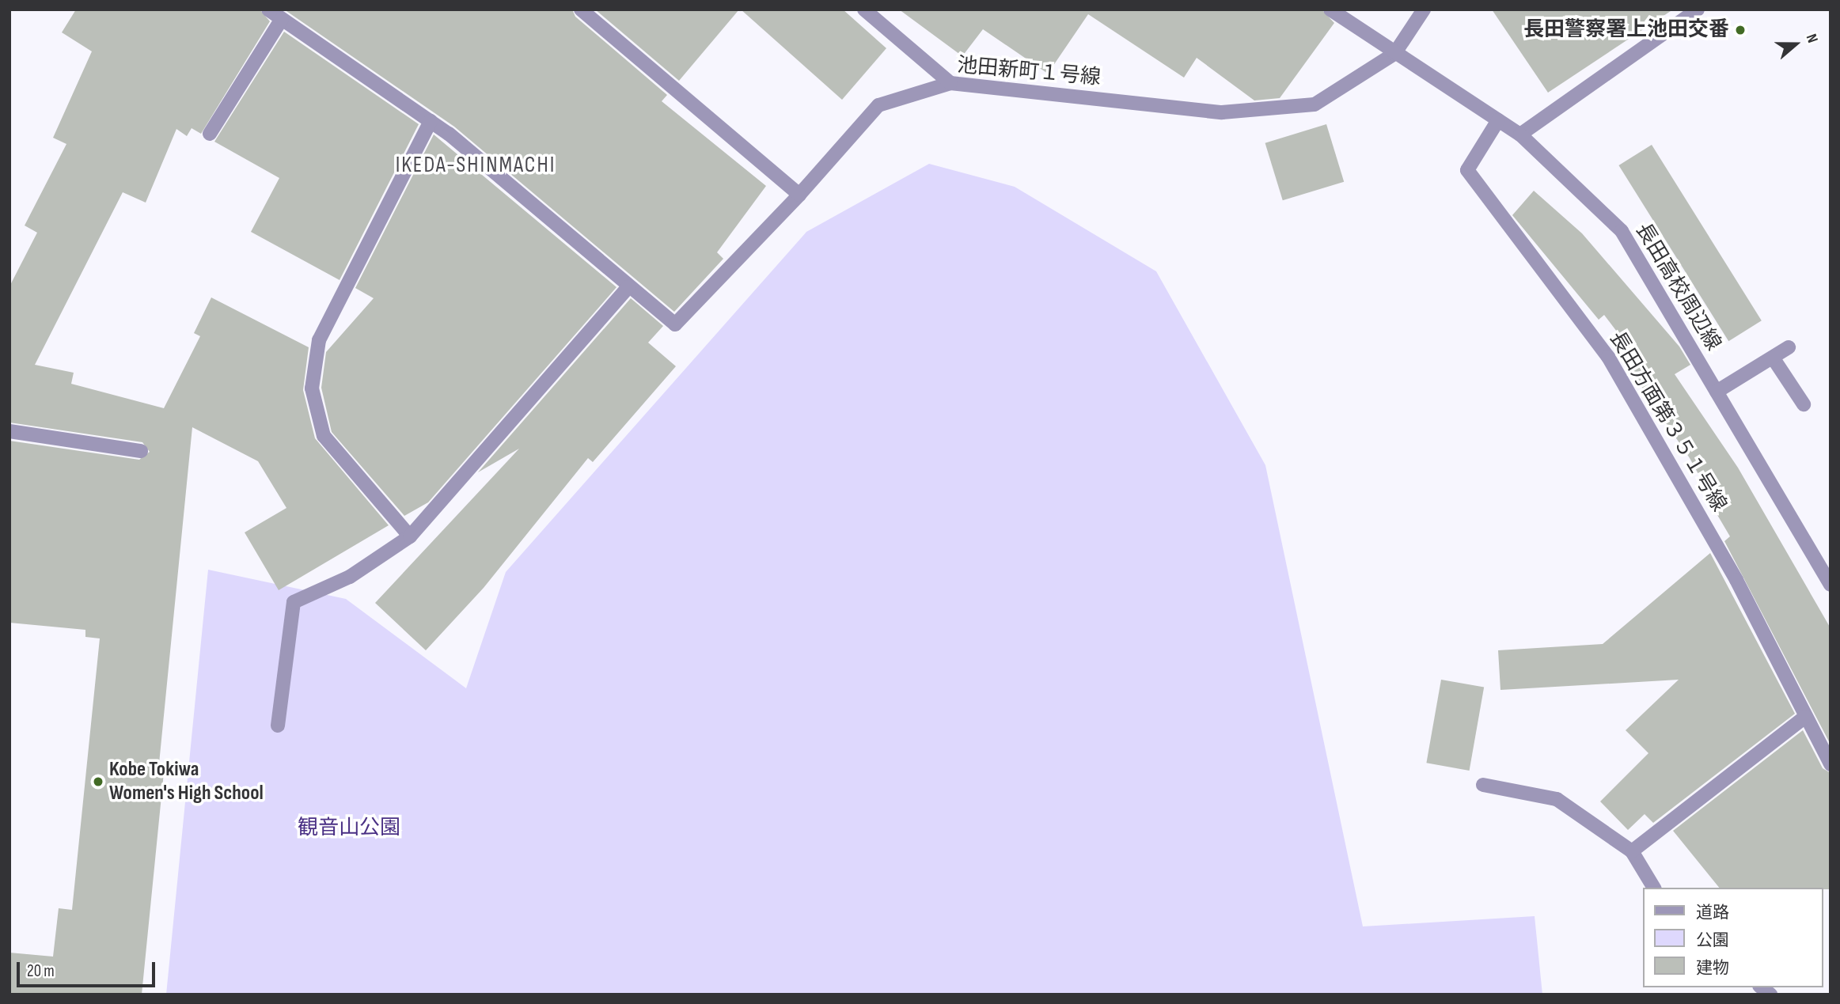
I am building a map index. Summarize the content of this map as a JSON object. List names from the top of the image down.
{
  "streets": {
    "street": ["池田新町１号線", "長田高校周辺線", "長田方面第３５１号線"]
  },
  "crossings": [
    ["池田新町１号線", "長田高校周辺線"],
    ["長田高校周辺線", "長田方面第３５１号線"]
  ],
  "districts": ["IKEDA-SHINMACHI"],
  "parks": ["観音山公園"],
  "places": ["長田警察署上池田交番", "Kobe Tokiwa Women's High School"],
  "legend": ["道路", "公園", "建物"],
  "scale_bar": "20 m",
  "north": "right"
}
